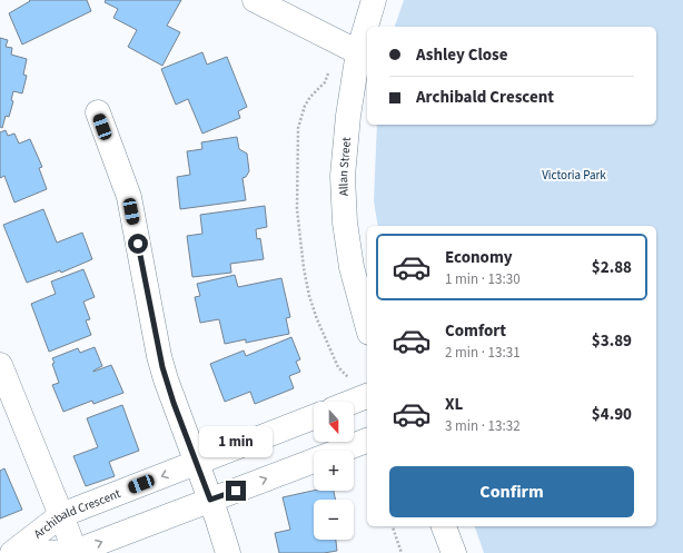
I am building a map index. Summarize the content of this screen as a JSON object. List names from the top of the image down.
{
  "streets": {
    "street": ["Allan Street", "Archibald Crescent"]
  },
  "parks": ["Victoria Park"],
  "north": "bottom",
  "page": {
    "banner": ["Ashley Close", "Archibald Crescent"],
    "list": [
      {
        "name": "Economy",
        "note": "1 min · 13:30",
        "value": "$2.88"
      },
      {
        "name": "Comfort",
        "note": "2 min · 13:31",
        "value": "$3.89"
      },
      {
        "name": "XL",
        "note": "3 min · 13:32",
        "value": "$4.90"
      }
    ],
    "map_buttons": ["+", "−"],
    "bubble": "1 min",
    "buttons": "Confirm"
  }
}
